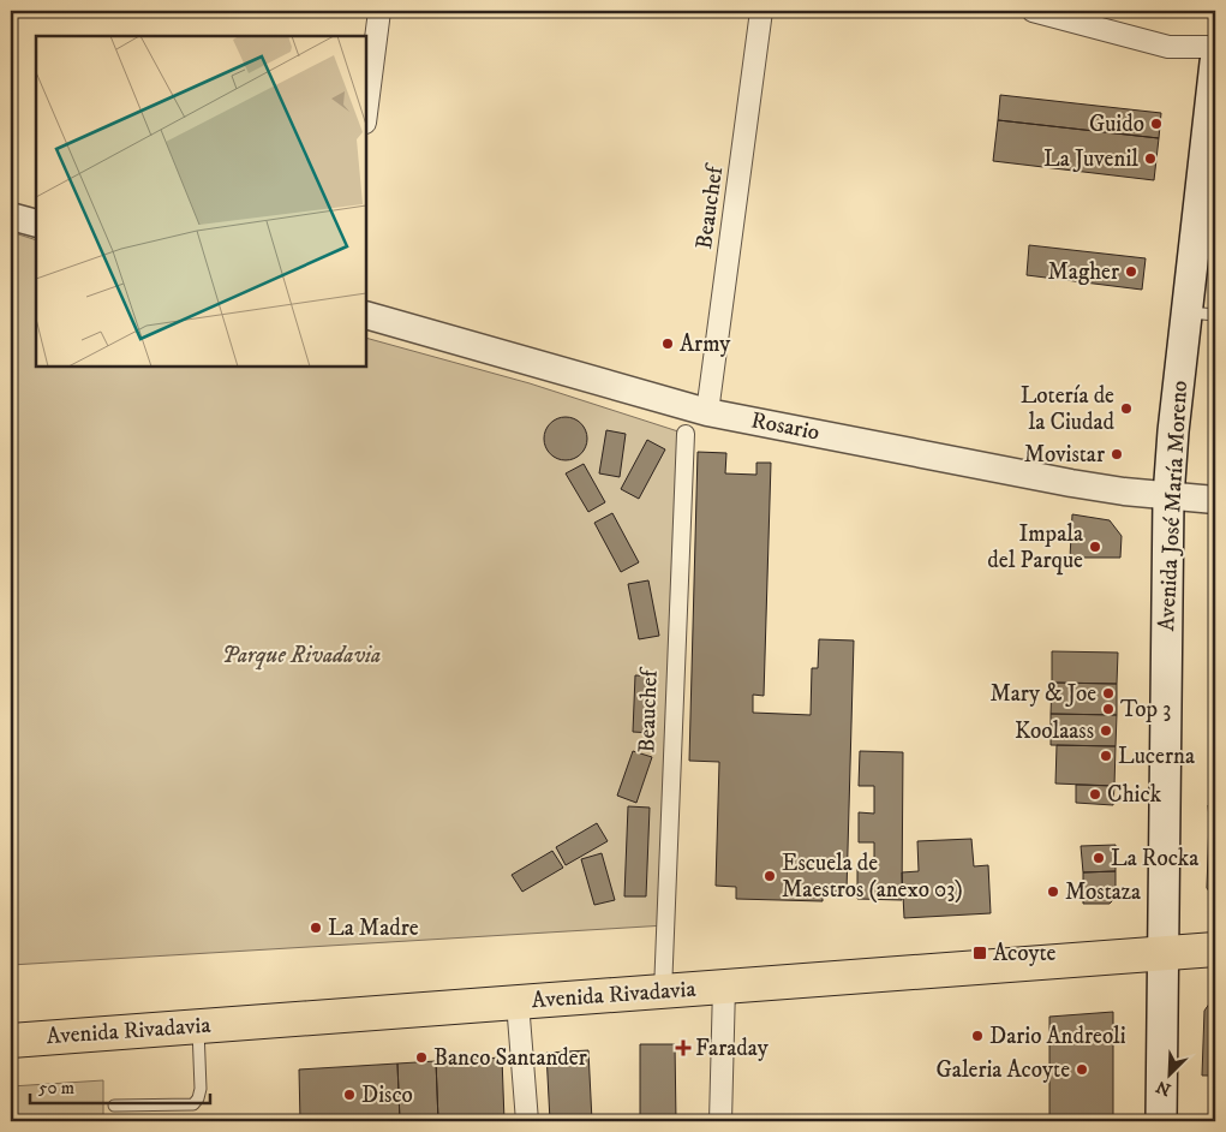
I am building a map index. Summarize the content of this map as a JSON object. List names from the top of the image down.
{
  "streets": {
    "main road": ["Avenida José María Moreno", "Avenida Rivadavia"],
    "street": ["Beauchef", "Rosario"]
  },
  "crossings": [
    ["Beauchef", "Rosario"],
    ["Beauchef", "Avenida Rivadavia"],
    ["Rosario", "Avenida José María Moreno"],
    ["Avenida José María Moreno", "Avenida Rivadavia"]
  ],
  "parks": ["Parque Rivadavia"],
  "places": {
    "other": [
      "Guido",
      "La Juvenil",
      "Magher",
      "Army",
      "Lotería de la Ciudad",
      "Movistar",
      "Impala del Parque",
      "Mary & Joe",
      "Top 3",
      "Koolaass",
      "Lucerna",
      "Chick",
      "La Rocka",
      "Escuela de Maestros (anexo 03)",
      "Mostaza",
      "La Madre",
      "Dario Andreoli",
      "Banco Santander",
      "Galeria Acoyte",
      "Disco"
    ],
    "transit": ["Acoyte"],
    "health": ["Faraday"]
  },
  "scale_bar": "50 m",
  "north": "bottom left"
}
